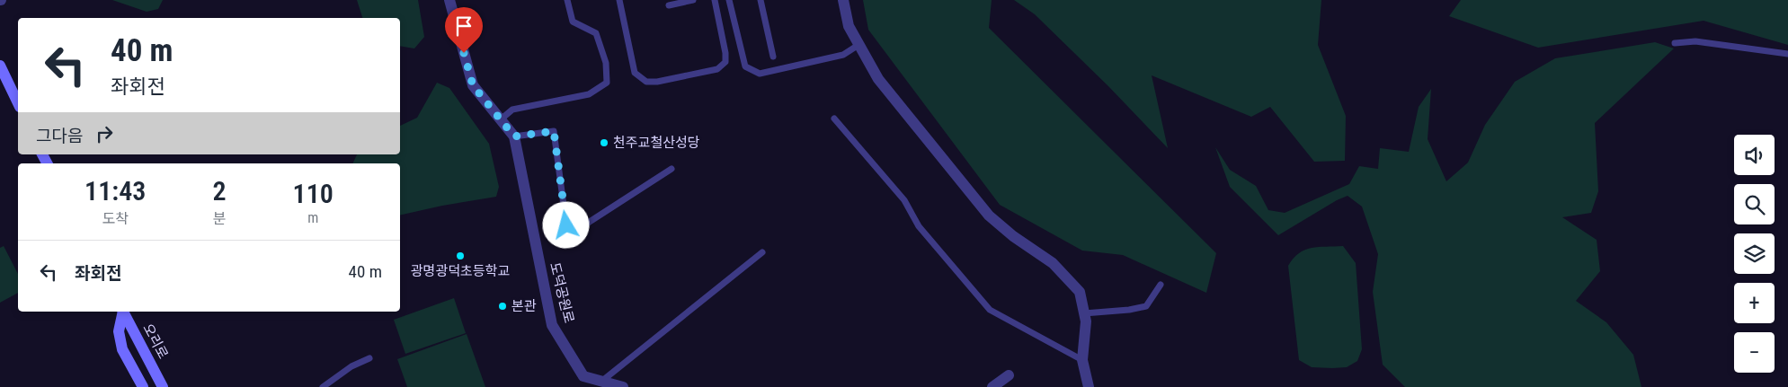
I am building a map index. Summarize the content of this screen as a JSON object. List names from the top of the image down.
{
  "streets": {
    "main road": ["오리로"],
    "street": ["도덕공원로"]
  },
  "places": ["천주교철산성당", "광명광덕초등학교", "본관"],
  "page": {
    "turn": ["40 m", "좌회전"],
    "then": "그다음",
    "map_buttons": ["+", "−"],
    "eta": [
      "11:43",
      "도착",
      "2",
      "분",
      "110",
      "m"
    ],
    "list": [
      {
        "name": "좌회전",
        "value": "40 m"
      }
    ]
  }
}
